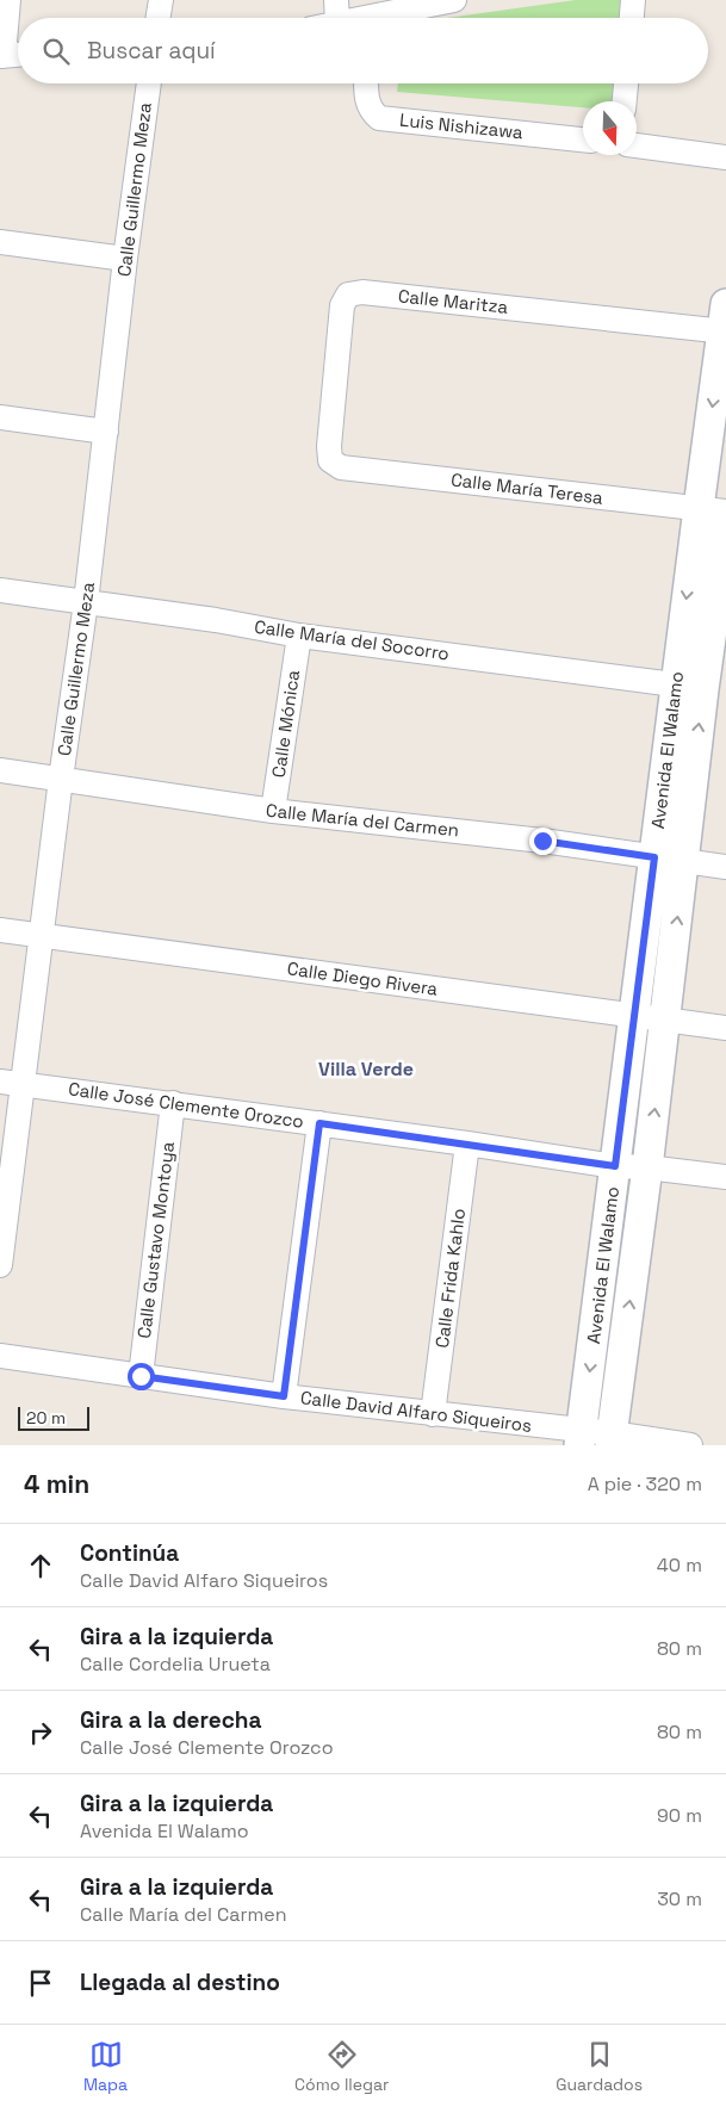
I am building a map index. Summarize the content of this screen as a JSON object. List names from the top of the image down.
{
  "streets": {
    "street": [
      "Luis Nishizawa",
      "Calle Guillermo Meza",
      "Calle Maritza",
      "Calle María Teresa",
      "Calle María del Socorro",
      "Calle Mónica",
      "Avenida El Walamo",
      "Calle María del Carmen",
      "Calle Diego Rivera",
      "Calle José Clemente Orozco",
      "Calle Gustavo Montoya",
      "Calle Frida Kahlo",
      "Calle David Alfaro Siqueiros"
    ]
  },
  "crossings": [
    ["Calle Guillermo Meza", "Calle María del Socorro"],
    ["Calle Guillermo Meza", "Calle María del Carmen"],
    ["Calle Guillermo Meza", "Calle Diego Rivera"],
    ["Calle Guillermo Meza", "Calle José Clemente Orozco"],
    ["Calle Maritza", "Calle María Teresa"],
    ["Calle Maritza", "Avenida El Walamo"],
    ["Calle María Teresa", "Avenida El Walamo"],
    ["Calle María del Socorro", "Calle Mónica"],
    ["Calle María del Socorro", "Avenida El Walamo"],
    ["Calle Mónica", "Calle María del Carmen"],
    ["Avenida El Walamo", "Calle María del Carmen"],
    ["Avenida El Walamo", "Calle Diego Rivera"],
    ["Avenida El Walamo", "Calle José Clemente Orozco"],
    ["Avenida El Walamo", "Calle David Alfaro Siqueiros"],
    ["Calle José Clemente Orozco", "Calle Gustavo Montoya"],
    ["Calle José Clemente Orozco", "Calle Frida Kahlo"],
    ["Calle Gustavo Montoya", "Calle David Alfaro Siqueiros"],
    ["Calle Frida Kahlo", "Calle David Alfaro Siqueiros"]
  ],
  "districts": ["Villa Verde"],
  "scale_bar": "20 m",
  "north": "bottom",
  "page": {
    "search": "Buscar aquí",
    "scale": "20 m",
    "heading": ["4 min", "A pie · 320 m"],
    "list": [
      ["Continúa", "Calle David Alfaro Siqueiros", "40 m"],
      ["Gira a la izquierda", "Calle Cordelia Urueta", "80 m"],
      ["Gira a la derecha", "Calle José Clemente Orozco", "80 m"],
      ["Gira a la izquierda", "Avenida El Walamo", "90 m"],
      ["Gira a la izquierda", "Calle María del Carmen", "30 m"],
      "Llegada al destino"
    ],
    "nav": ["Mapa", "Cómo llegar", "Guardados"]
  }
}
